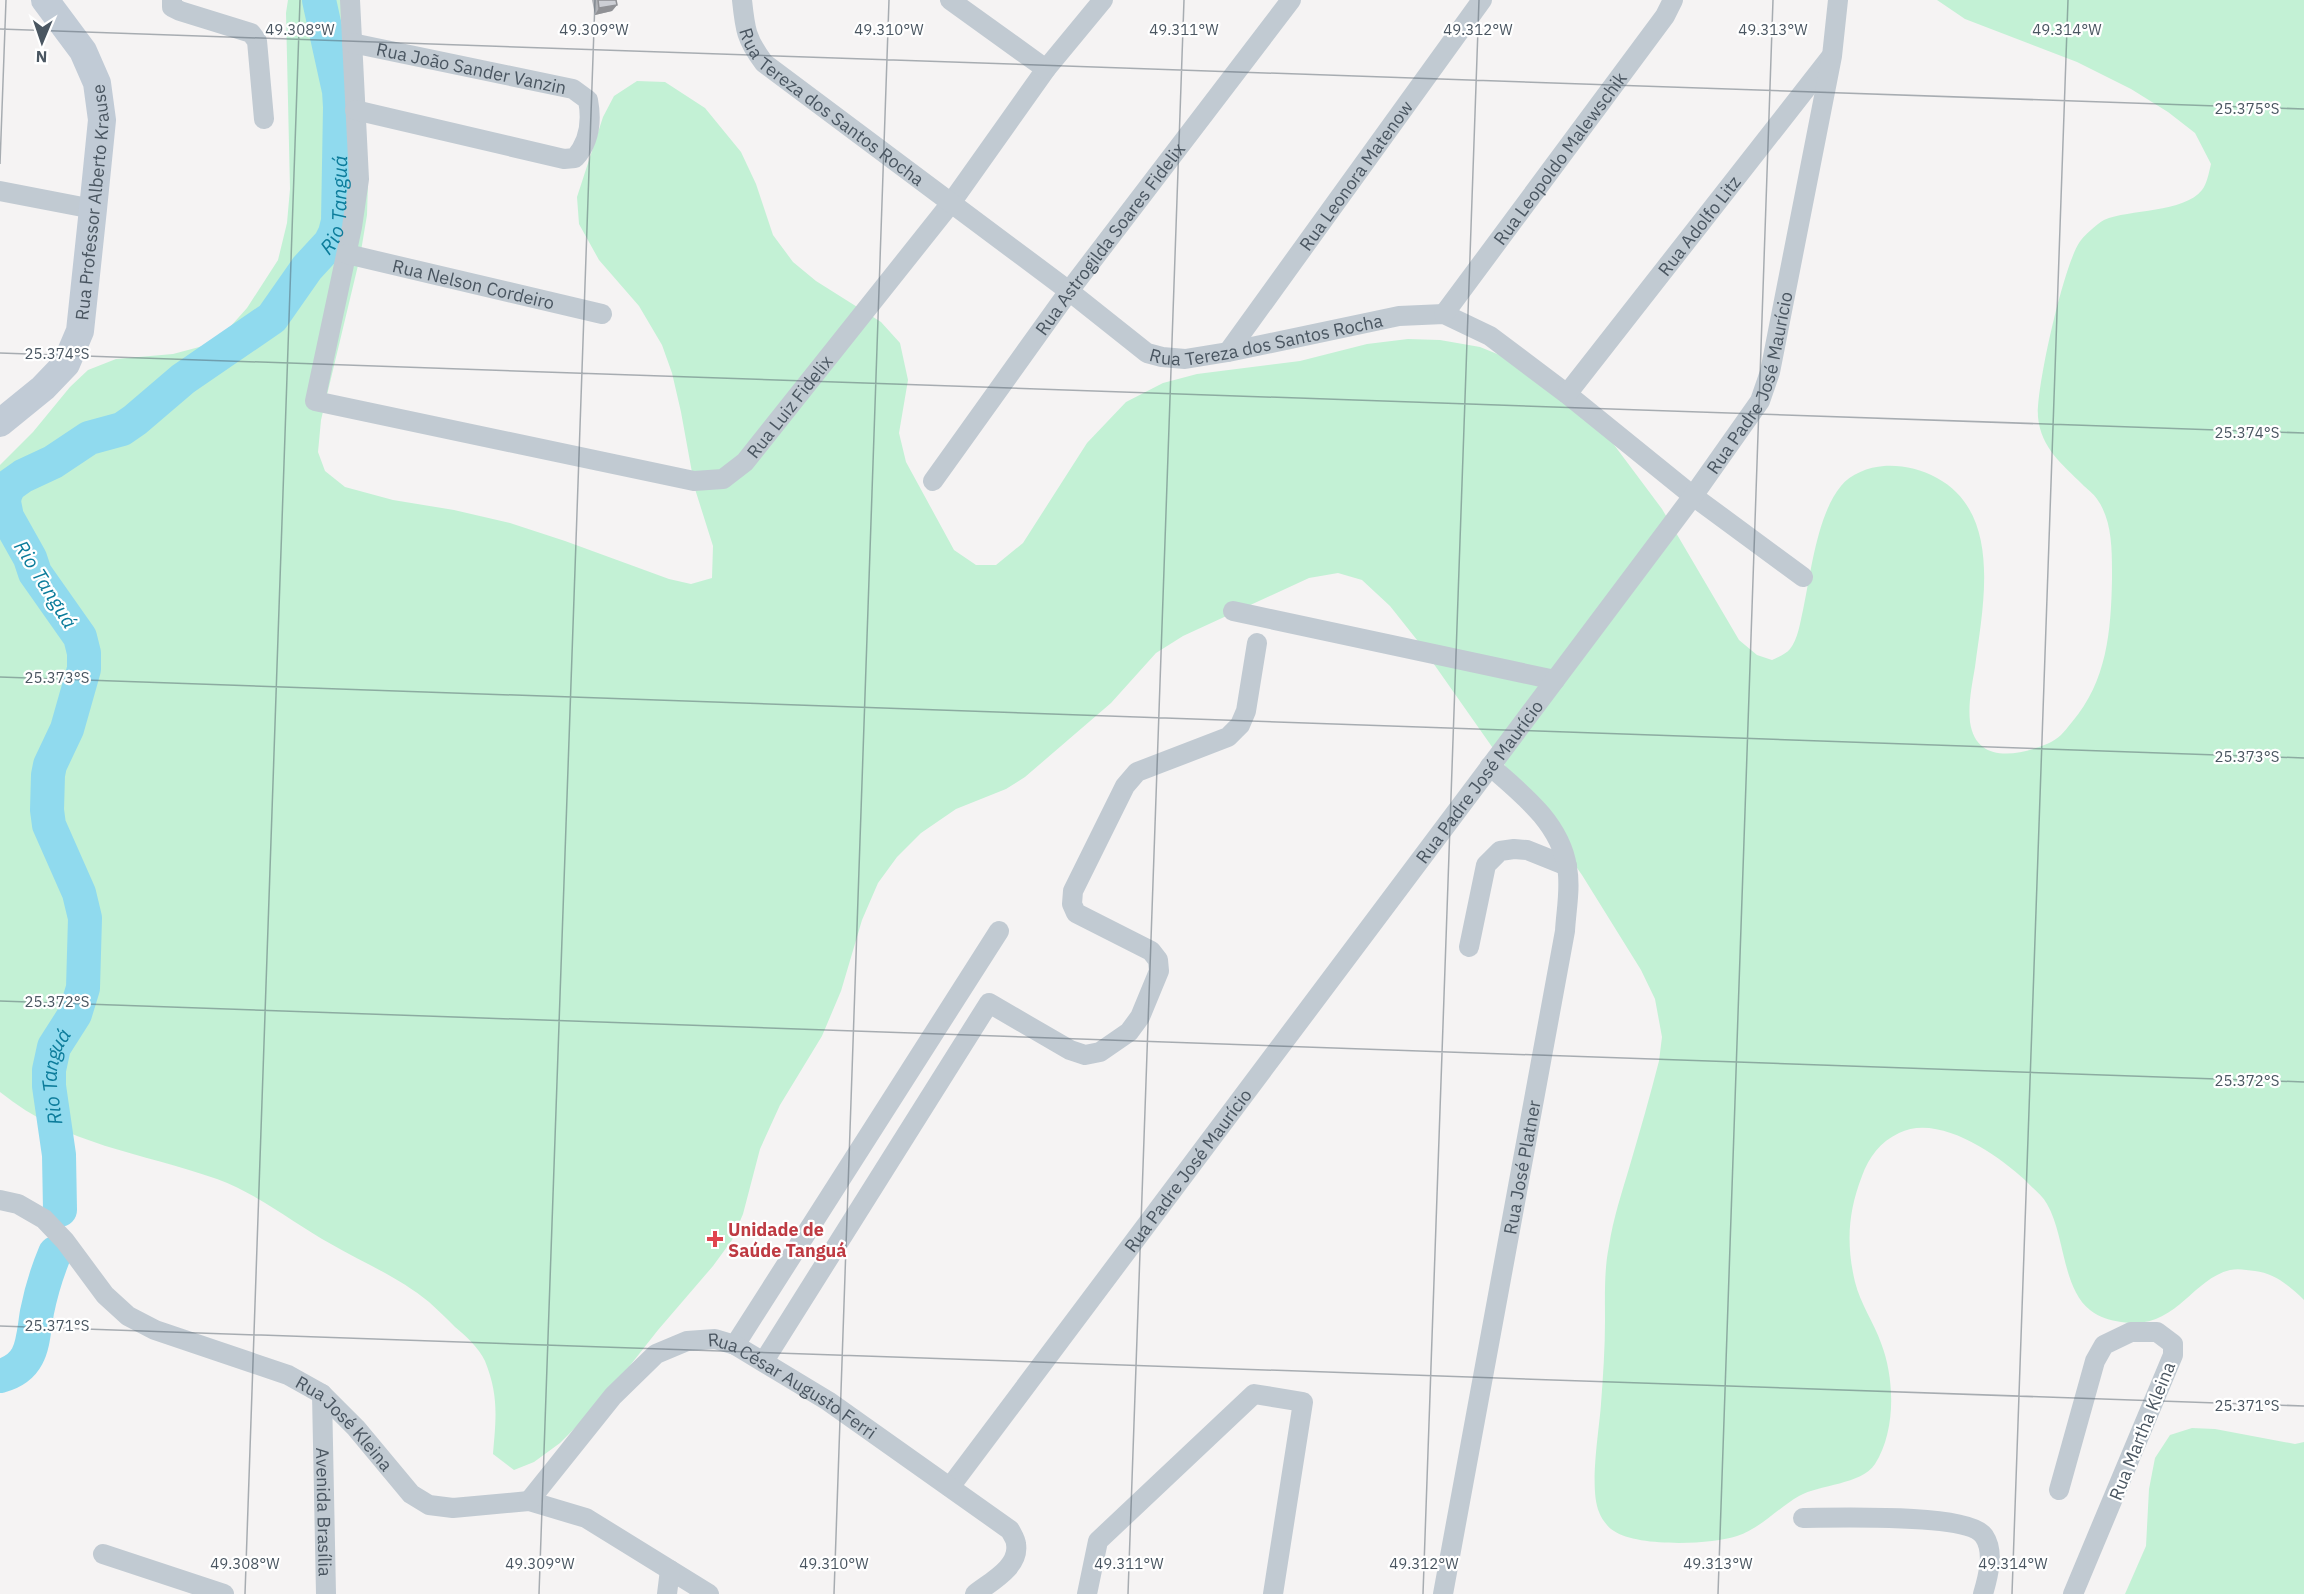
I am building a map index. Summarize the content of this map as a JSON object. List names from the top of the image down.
{
  "streets": {
    "street": [
      "Rua João Sander Vanzin",
      "Rua Tereza dos Santos Rocha",
      "Rua Leopoldo Malewschik",
      "Rua Leonora Matenow",
      "Rua Professor Alberto Krause",
      "Rua Adolfo Litz",
      "Rua Astrogilda Soares Fidelix",
      "Rua Nelson Cordeiro",
      "Rua Padre José Maurício",
      "Rua Luiz Fidelix",
      "Rua José Platner",
      "Rua César Augusto Ferri",
      "Rua José Kleina",
      "Rua Martha Kleina",
      "Avenida Brasília"
    ]
  },
  "crossings": [
    ["Rua Tereza dos Santos Rocha", "Rua Leopoldo Malewschik"],
    ["Rua Tereza dos Santos Rocha", "Rua Leonora Matenow"],
    ["Rua Tereza dos Santos Rocha", "Rua Adolfo Litz"],
    ["Rua Tereza dos Santos Rocha", "Rua Astrogilda Soares Fidelix"],
    ["Rua Tereza dos Santos Rocha", "Rua Padre José Maurício"],
    ["Rua Tereza dos Santos Rocha", "Rua Luiz Fidelix"],
    ["Rua Adolfo Litz", "Rua Padre José Maurício"],
    ["Rua Nelson Cordeiro", "Rua Luiz Fidelix"],
    ["Rua Padre José Maurício", "Rua José Platner"],
    ["Rua Padre José Maurício", "Rua César Augusto Ferri"],
    ["Rua César Augusto Ferri", "Rua José Kleina"],
    ["Rua José Kleina", "Avenida Brasília"]
  ],
  "water": ["Rio Tanguá"],
  "places": {
    "health": ["Unidade de Saúde Tanguá"]
  },
  "north": "bottom",
  "coordinates": [
    "49.308°W",
    "49.309°W",
    "49.310°W",
    "49.311°W",
    "49.312°W",
    "49.313°W",
    "49.314°W",
    "25.375°S",
    "25.374°S",
    "25.373°S",
    "25.372°S",
    "25.371°S"
  ]
}
